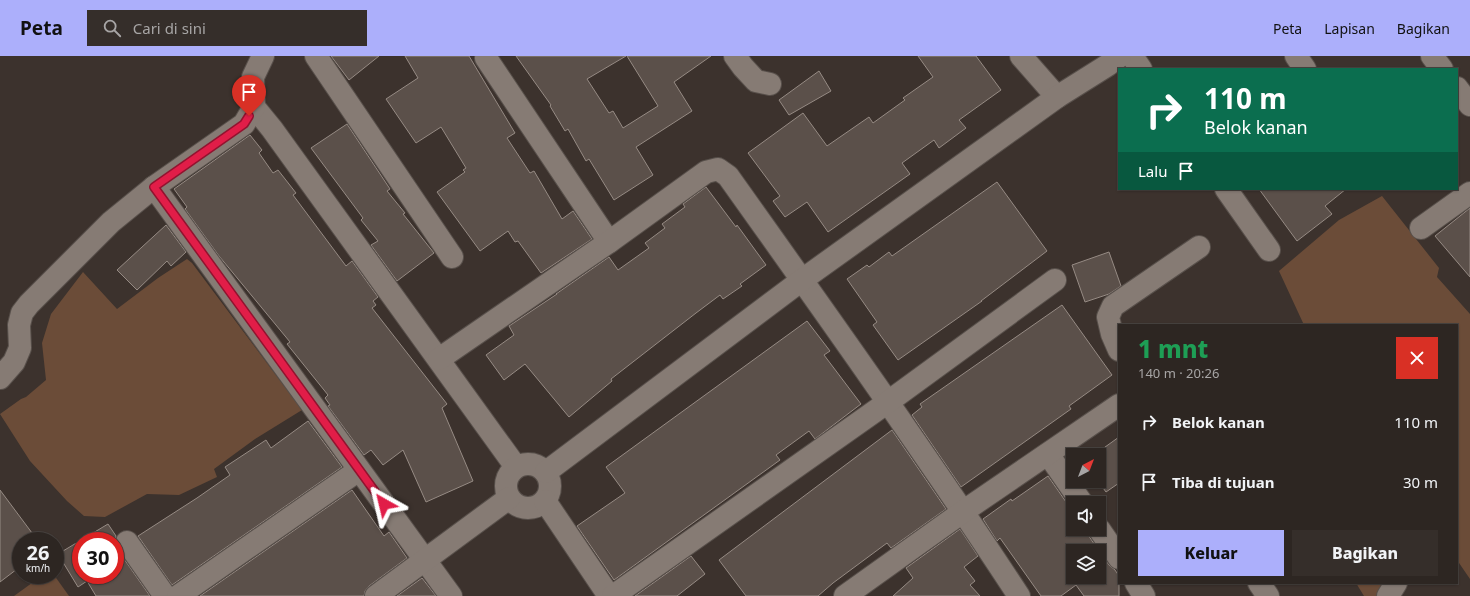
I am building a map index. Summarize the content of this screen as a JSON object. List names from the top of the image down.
{
  "north": "top right",
  "page": {
    "header": "Peta",
    "search": "Cari di sini",
    "nav": ["Peta", "Lapisan", "Bagikan"],
    "turn": ["110 m", "Belok kanan"],
    "then": "Lalu",
    "heading": ["1 mnt", "140 m · 20:26"],
    "list": [
      {
        "name": "Belok kanan",
        "value": "110 m"
      },
      {
        "name": "Tiba di tujuan",
        "value": "30 m"
      }
    ],
    "buttons": ["Keluar", "Bagikan"],
    "speed": "26 km/h",
    "limit": "30"
  }
}
